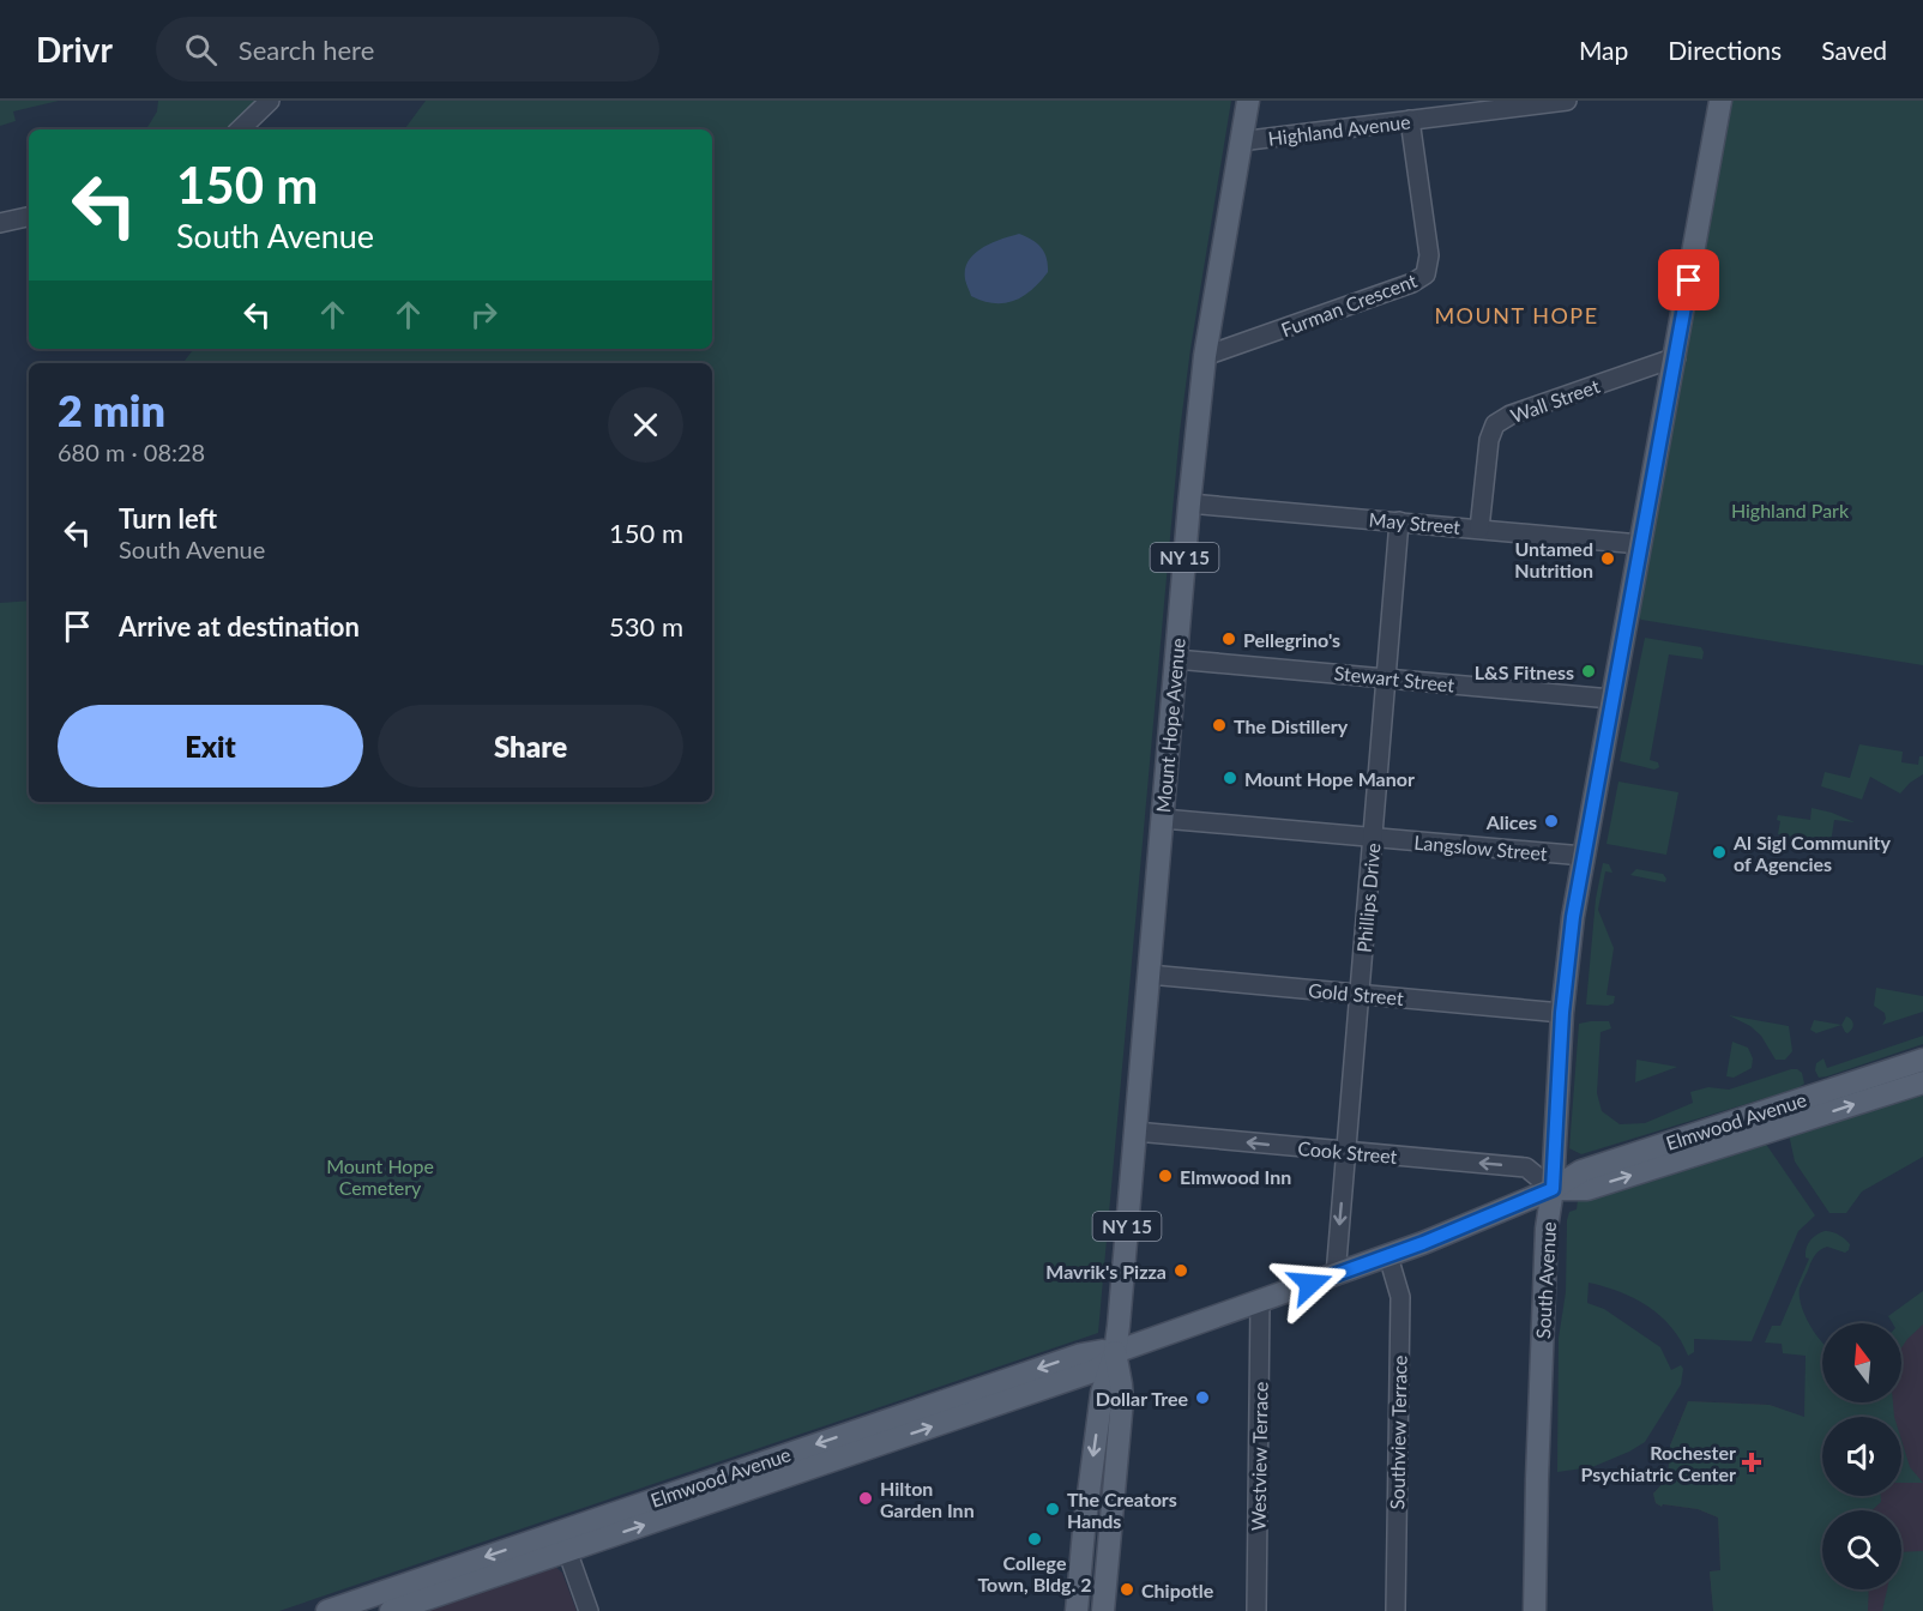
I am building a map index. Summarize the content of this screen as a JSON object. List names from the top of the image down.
{
  "streets": {
    "main road": [
      "NY 15",
      "Mount Hope Avenue",
      "Elmwood Avenue",
      "South Avenue"
    ],
    "street": [
      "Highland Avenue",
      "Furman Crescent",
      "Wall Street",
      "May Street",
      "Stewart Street",
      "Langslow Street",
      "Phillips Drive",
      "Gold Street",
      "Cook Street",
      "Southview Terrace",
      "Westview Terrace"
    ]
  },
  "crossings": [
    ["Highland Avenue", "Furman Crescent"],
    ["Highland Avenue", "Mount Hope Avenue"],
    ["Furman Crescent", "Mount Hope Avenue"],
    ["Wall Street", "May Street"],
    ["Wall Street", "South Avenue"],
    ["May Street", "Mount Hope Avenue"],
    ["May Street", "Phillips Drive"],
    ["May Street", "South Avenue"],
    ["Stewart Street", "Mount Hope Avenue"],
    ["Stewart Street", "Phillips Drive"],
    ["Stewart Street", "South Avenue"],
    ["Mount Hope Avenue", "Langslow Street"],
    ["Mount Hope Avenue", "Gold Street"],
    ["Mount Hope Avenue", "Elmwood Avenue"],
    ["Mount Hope Avenue", "Cook Street"],
    ["Langslow Street", "Phillips Drive"],
    ["Langslow Street", "South Avenue"],
    ["Phillips Drive", "Gold Street"],
    ["Phillips Drive", "Elmwood Avenue"],
    ["Phillips Drive", "Cook Street"],
    ["Gold Street", "South Avenue"],
    ["Elmwood Avenue", "Cook Street"],
    ["Elmwood Avenue", "South Avenue"],
    ["Elmwood Avenue", "Southview Terrace"],
    ["Elmwood Avenue", "Westview Terrace"],
    ["Cook Street", "South Avenue"]
  ],
  "one_way": ["Cook Street"],
  "districts": ["MOUNT HOPE"],
  "parks": ["Highland Park", "Mount Hope Cemetery"],
  "places": {
    "other": [
      "Untamed Nutrition",
      "Pellegrino's",
      "L&S Fitness",
      "The Distillery",
      "Mount Hope Manor",
      "Alices",
      "Al Sigl Community of Agencies",
      "Elmwood Inn",
      "Mavrik's Pizza",
      "Dollar Tree",
      "Hilton Garden Inn",
      "The Creators Hands",
      "College Town, Bldg. 2",
      "Chipotle"
    ],
    "health": ["Rochester Psychiatric Center"]
  },
  "north": "top",
  "page": {
    "header": "Drivr",
    "search": "Search here",
    "nav": ["Map", "Directions", "Saved"],
    "turn": ["150 m", "South Avenue"],
    "heading": ["2 min", "680 m · 08:28"],
    "list": [
      {
        "name": "Turn left",
        "note": "South Avenue",
        "value": "150 m"
      },
      {
        "name": "Arrive at destination",
        "value": "530 m"
      }
    ],
    "buttons": ["Exit", "Share"]
  }
}
